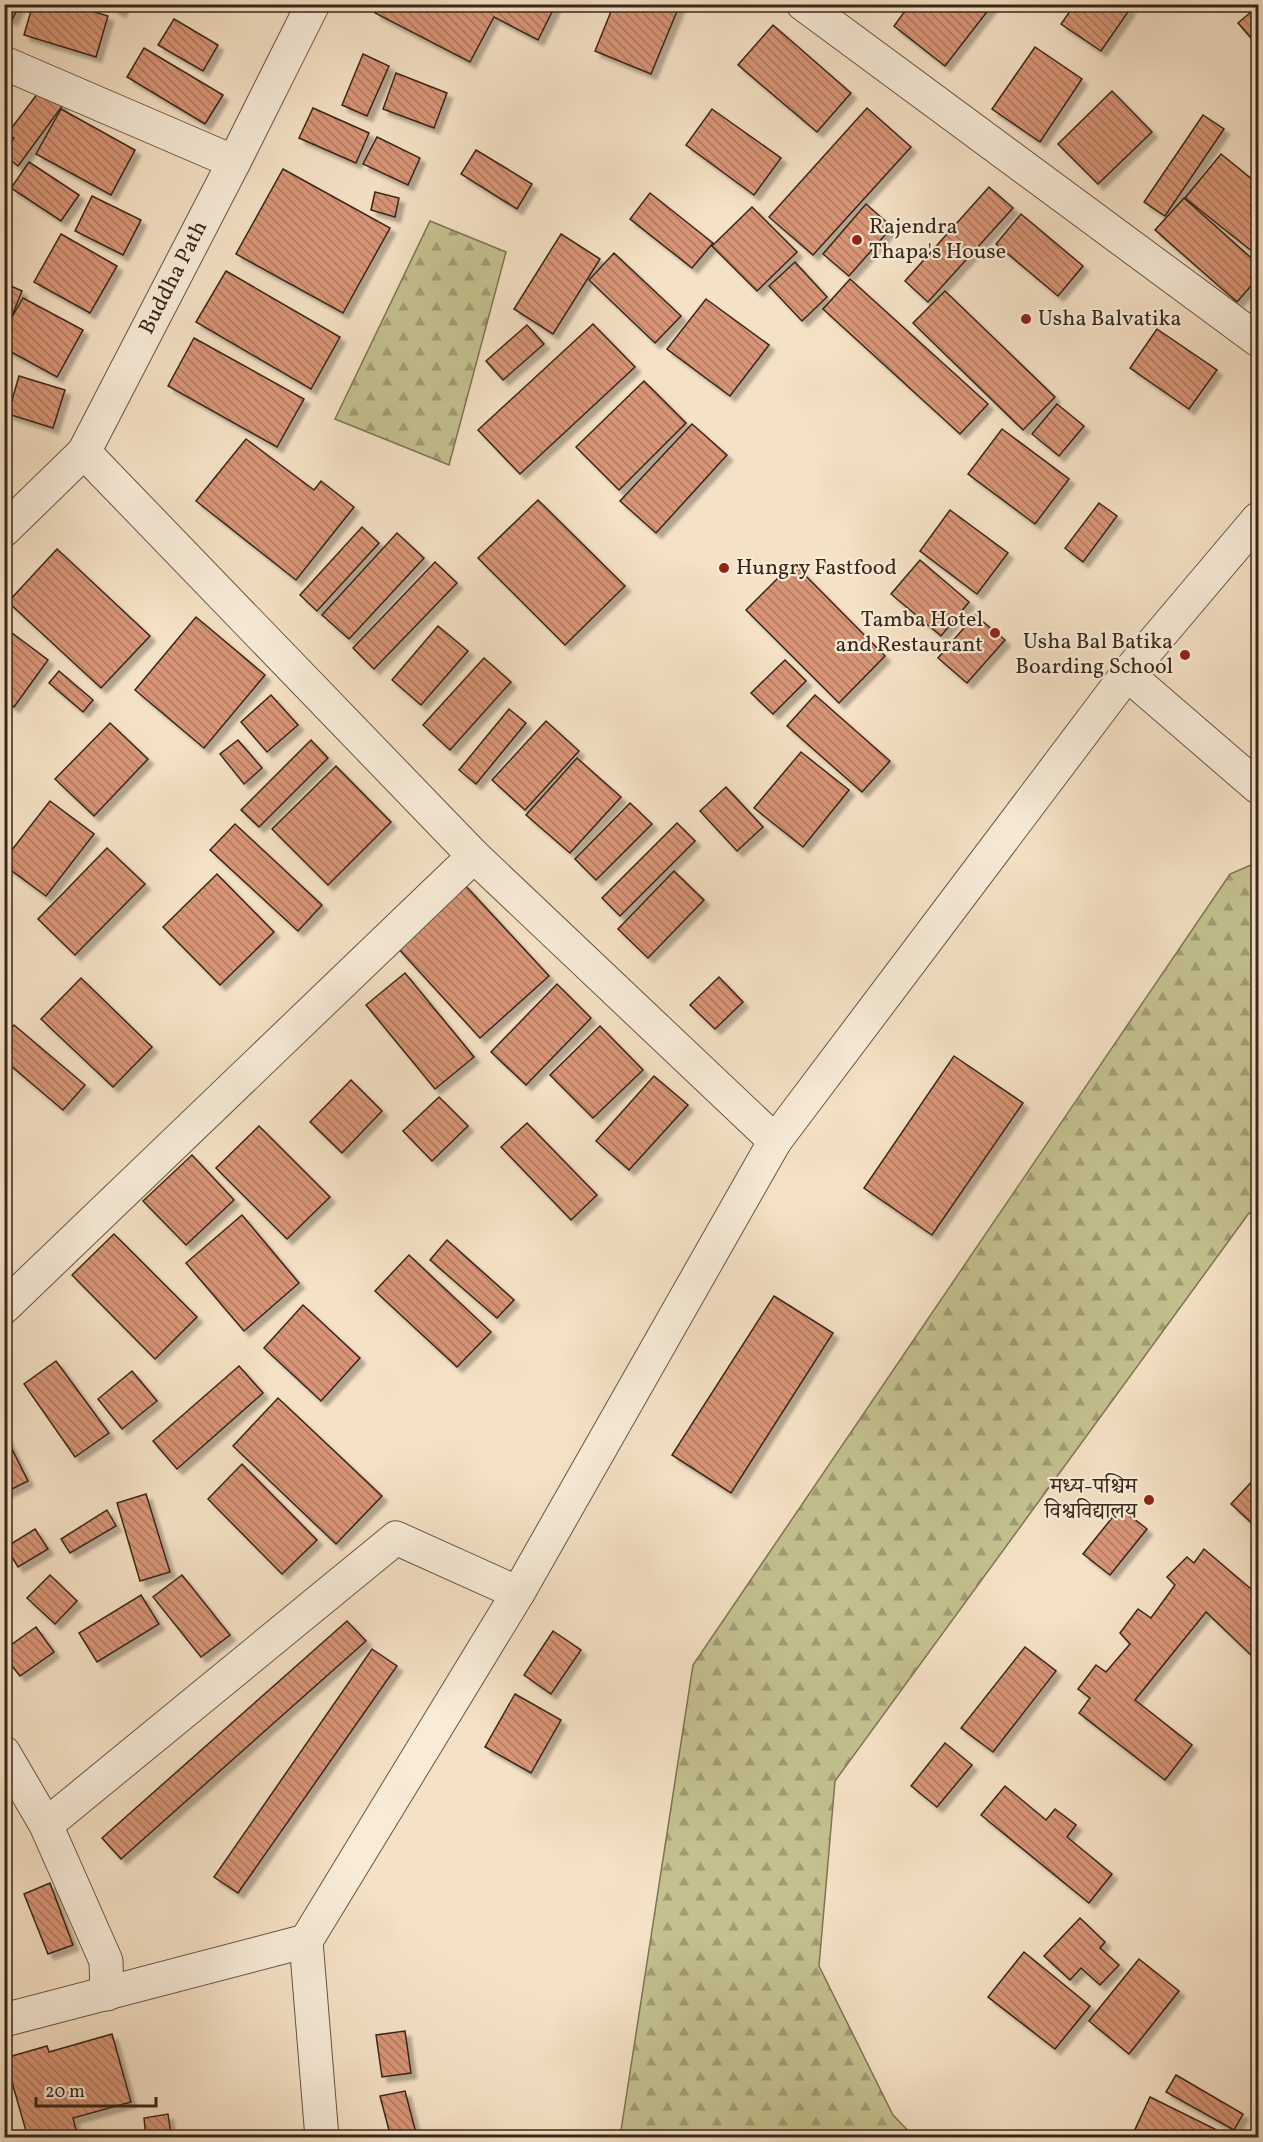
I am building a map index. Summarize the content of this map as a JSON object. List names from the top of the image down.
{
  "streets": {
    "street": ["Buddha Path"]
  },
  "places": [
    "Rajendra Thapa's House",
    "Usha Balvatika",
    "Hungry Fastfood",
    "Tamba Hotel and Restaurant",
    "Usha Bal Batika Boarding School",
    "मध्य-पश्चिम विश्वविद्यालय"
  ],
  "scale_bar": "20 m"
}
